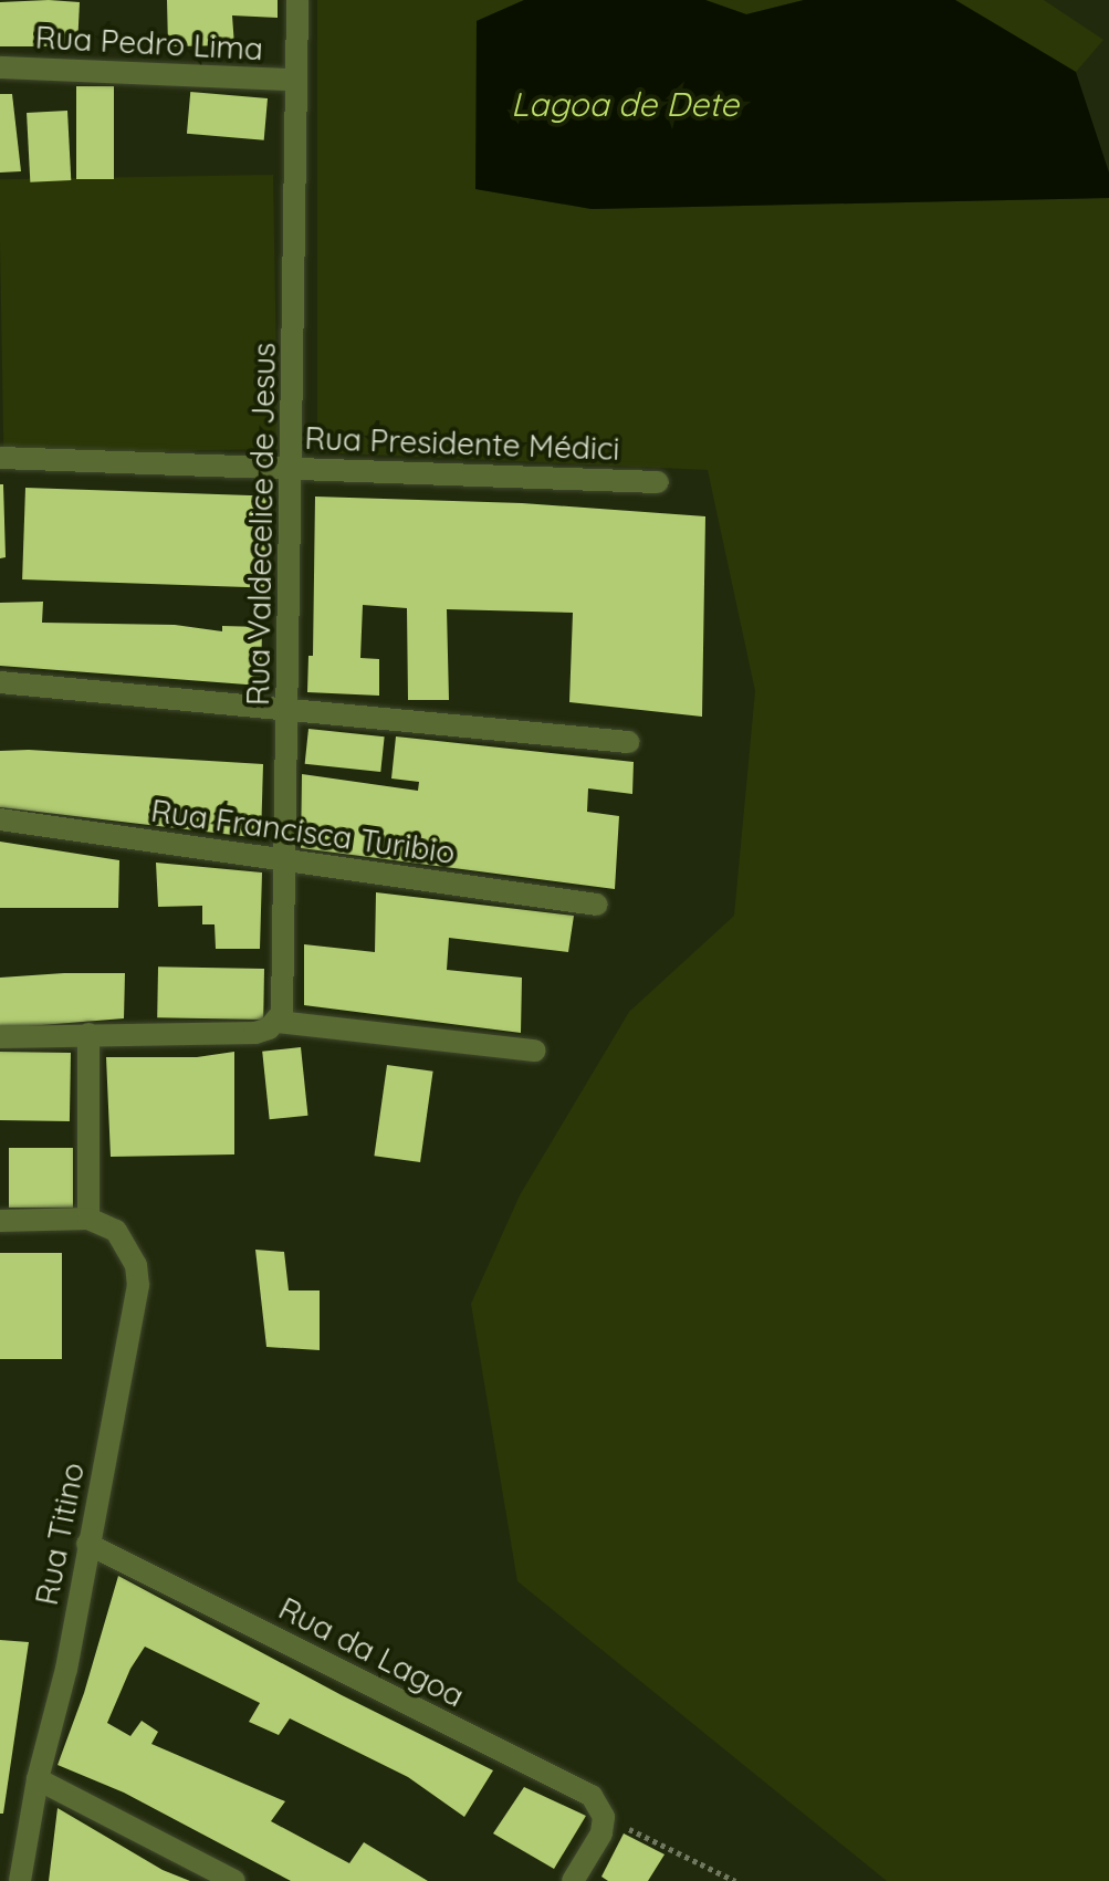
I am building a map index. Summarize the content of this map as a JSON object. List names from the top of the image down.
{
  "streets": {
    "street": [
      "Rua Pedro Lima",
      "Rua Presidente Médici",
      "Rua Valdecelice de Jesus",
      "Rua Francisca Turibio",
      "Rua Titino",
      "Rua da Lagoa"
    ]
  },
  "crossings": [
    ["Rua Pedro Lima", "Rua Valdecelice de Jesus"],
    ["Rua Presidente Médici", "Rua Valdecelice de Jesus"],
    ["Rua Valdecelice de Jesus", "Rua Francisca Turibio"],
    ["Rua Titino", "Rua da Lagoa"]
  ],
  "water": ["Lagoa de Dete"]
}
